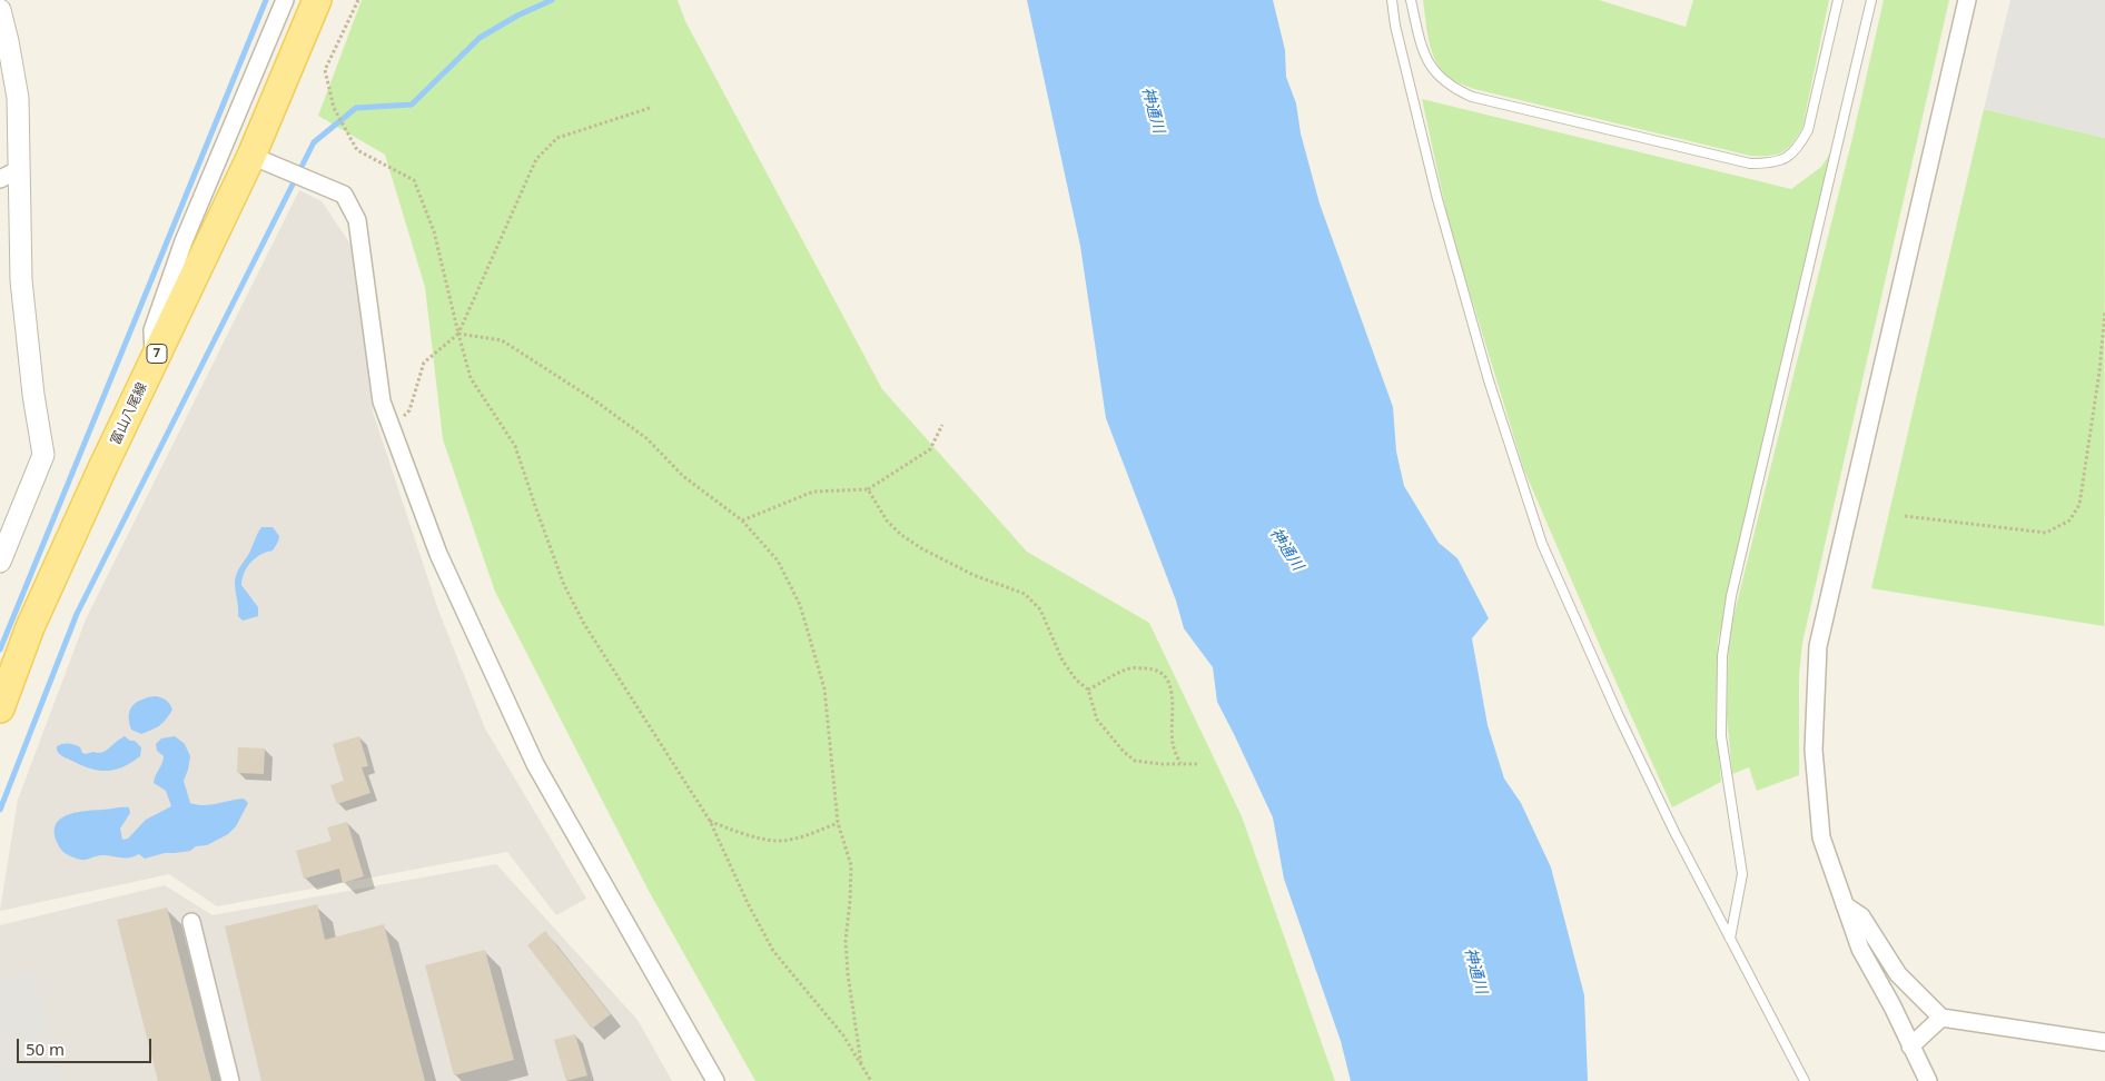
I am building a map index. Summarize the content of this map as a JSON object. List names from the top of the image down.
{
  "streets": {
    "main road": ["7", "富山八尾線"]
  },
  "water": ["神通川"],
  "scale_bar": "50 m"
}
